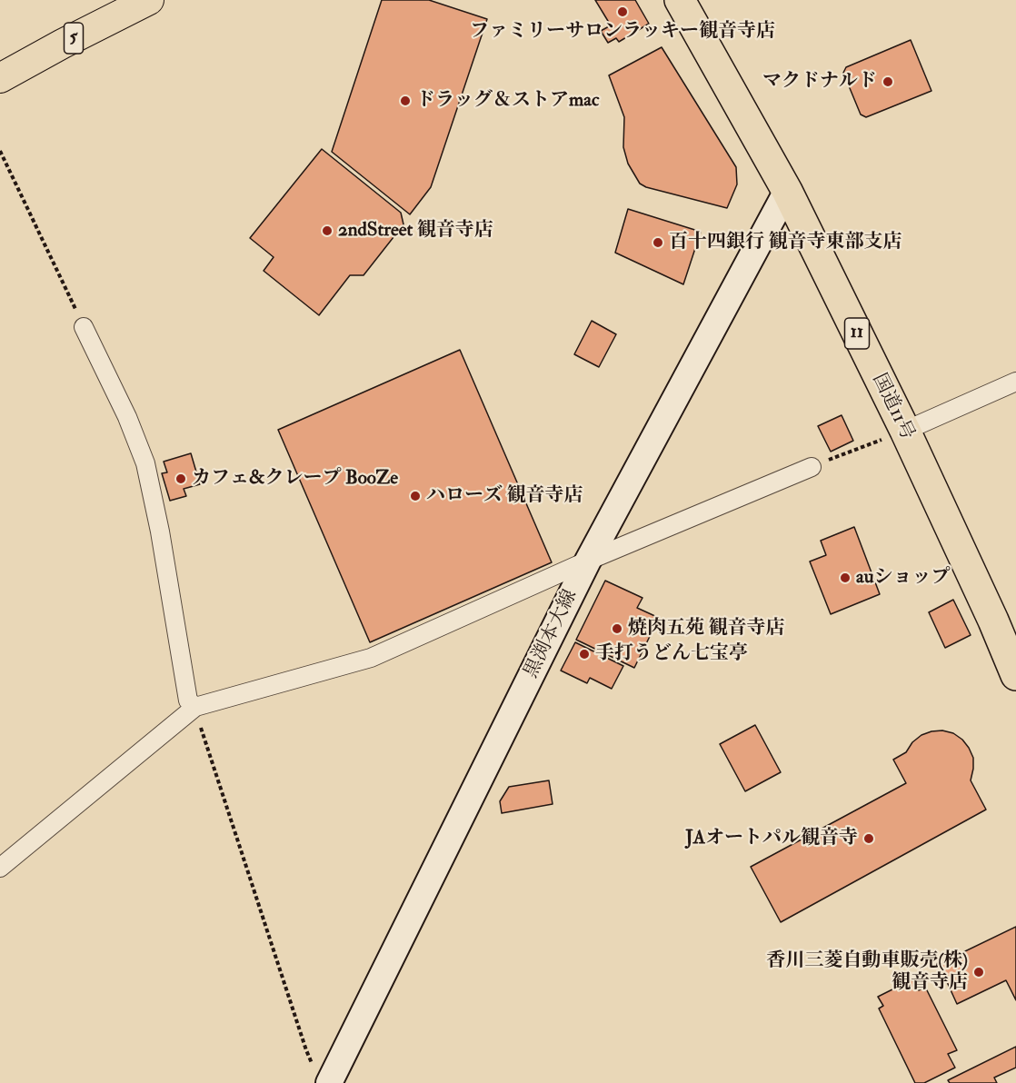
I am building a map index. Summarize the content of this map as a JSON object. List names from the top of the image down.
{
  "streets": {
    "highway": ["11", "国道11号"],
    "main road": ["5", "黒渕本大線"]
  },
  "crossings": [
    ["国道11号", "黒渕本大線"]
  ],
  "places": [
    "ファミリーサロンラッキー観音寺店",
    "マクドナルド",
    "ドラッグ＆ストアmac",
    "2ndStreet 観音寺店",
    "百十四銀行 観音寺東部支店",
    "カフェ&クレープ BooZe",
    "ハローズ 観音寺店",
    "auショップ",
    "焼肉五苑 観音寺店",
    "手打うどん七宝亭",
    "JAオートパル観音寺",
    "香川三菱自動車販売(株) 観音寺店"
  ]
}
